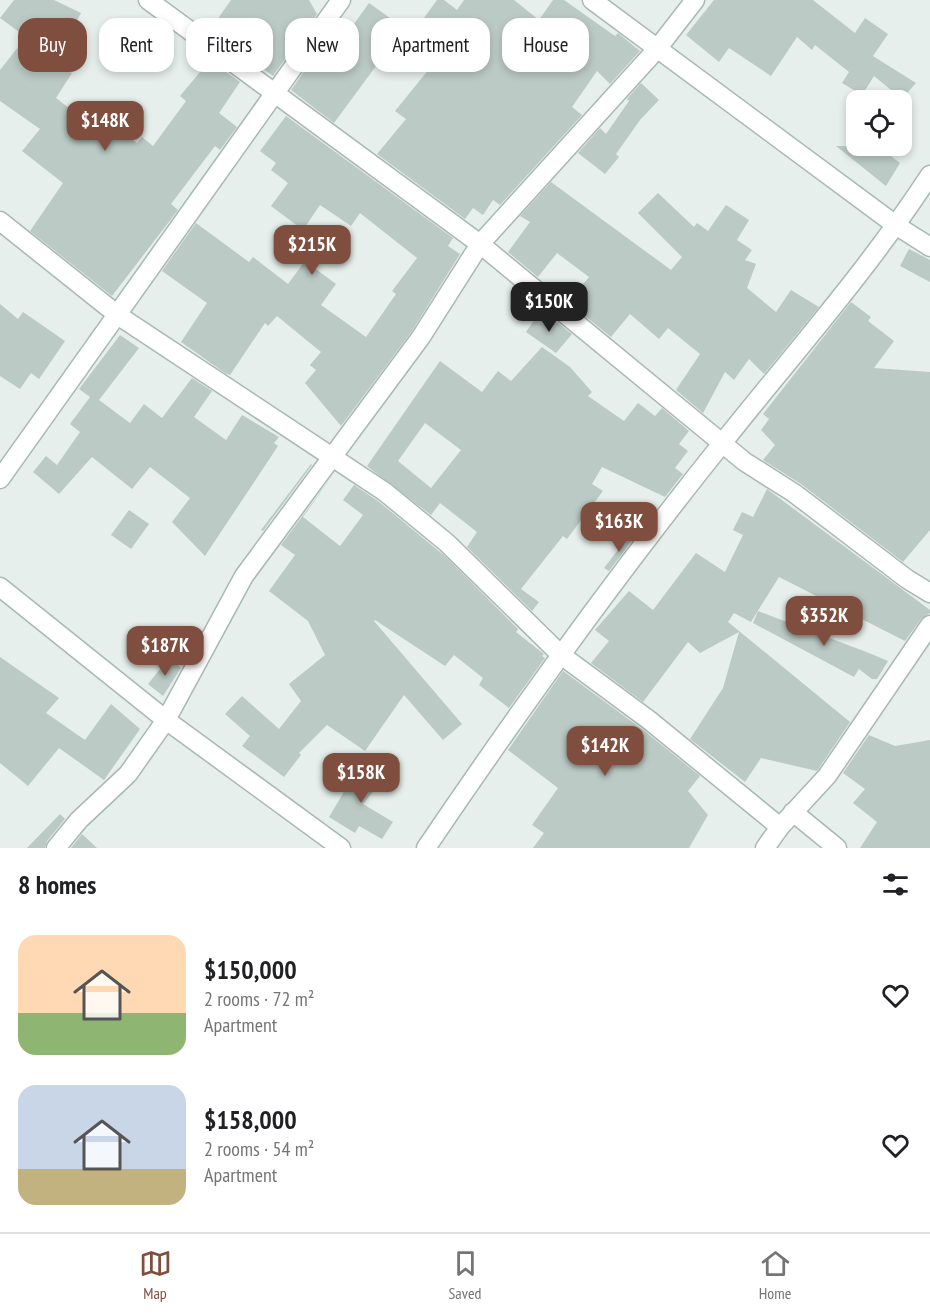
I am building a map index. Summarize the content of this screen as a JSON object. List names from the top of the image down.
{
  "page": {
    "chip": [
      "Buy",
      "Rent",
      "Filters",
      "New",
      "Apartment",
      "House"
    ],
    "price": [
      "$148K",
      "$215K",
      "$150K",
      "$163K",
      "$352K",
      "$187K",
      "$142K",
      "$158K"
    ],
    "heading": "8 homes",
    "list": [
      {
        "name": "$150,000",
        "note": "2 rooms · 72 m² · Apartment"
      },
      {
        "name": "$158,000",
        "note": "2 rooms · 54 m² · Apartment"
      }
    ],
    "tabs": ["Map", "Saved", "Home"]
  }
}
